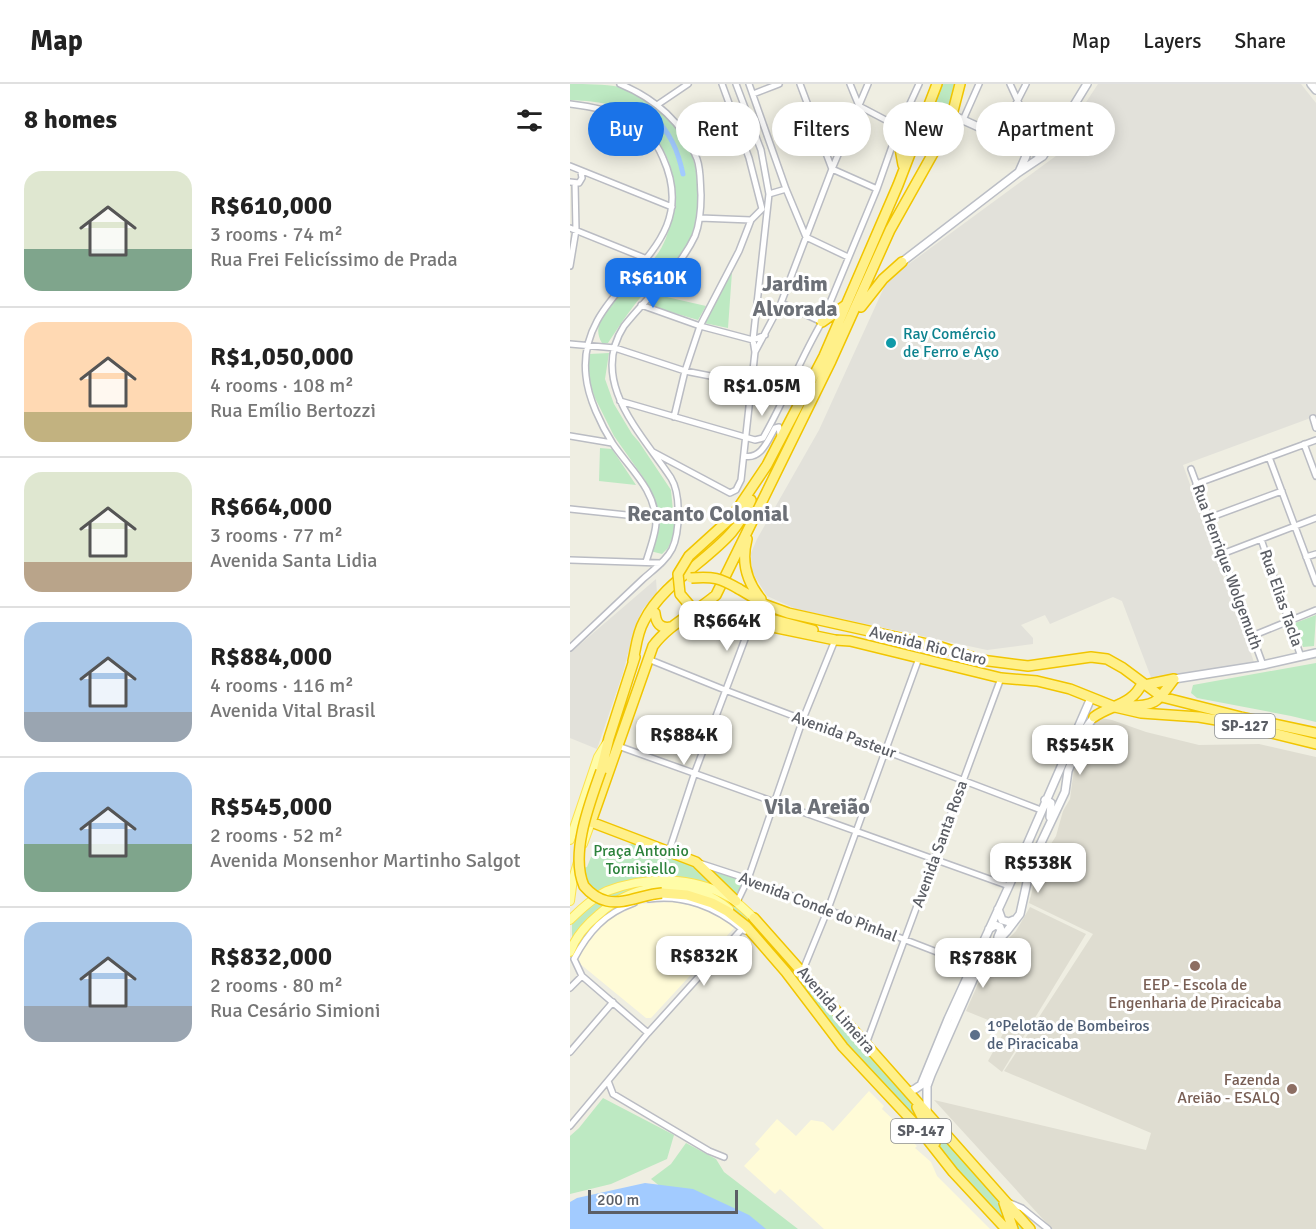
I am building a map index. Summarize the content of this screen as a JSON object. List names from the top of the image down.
{
  "streets": {
    "highway": [
      "Avenida Rio Claro",
      "SP-127",
      "Avenida Conde do Pinhal",
      "Avenida Limeira",
      "SP-147"
    ],
    "street": [
      "Rua Henrique Wolgemuth",
      "Rua Elias Tacla",
      "Avenida Pasteur",
      "Avenida Santa Rosa"
    ]
  },
  "crossings": [
    ["Avenida Rio Claro", "SP-127"],
    ["Avenida Rio Claro", "Avenida Santa Rosa"],
    ["Avenida Pasteur", "Avenida Santa Rosa"],
    ["Avenida Santa Rosa", "Avenida Conde do Pinhal"],
    ["Avenida Santa Rosa", "Avenida Limeira"],
    ["Avenida Conde do Pinhal", "Avenida Limeira"]
  ],
  "districts": ["Jardim Alvorada", "Recanto Colonial", "Vila Areião"],
  "parks": ["Praça Antonio Tornisiello"],
  "places": [
    "Ray Comércio de Ferro e Aço",
    "EEP - Escola de Engenharia de Piracicaba",
    "1ºPelotão de Bombeiros de Piracicaba",
    "Fazenda Areião - ESALQ"
  ],
  "scale_bar": "200 m",
  "page": {
    "header": "Map",
    "nav": ["Map", "Layers", "Share"],
    "heading": "8 homes",
    "chip": [
      "Buy",
      "Rent",
      "Filters",
      "New",
      "Apartment"
    ],
    "list": [
      {
        "name": "R$610,000",
        "note": "3 rooms · 74 m² · Rua Frei Felicíssimo de Prada"
      },
      {
        "name": "R$1,050,000",
        "note": "4 rooms · 108 m² · Rua Emílio Bertozzi"
      },
      {
        "name": "R$664,000",
        "note": "3 rooms · 77 m² · Avenida Santa Lidia"
      },
      {
        "name": "R$884,000",
        "note": "4 rooms · 116 m² · Avenida Vital Brasil"
      },
      {
        "name": "R$545,000",
        "note": "2 rooms · 52 m² · Avenida Monsenhor Martinho Salgot"
      },
      {
        "name": "R$832,000",
        "note": "2 rooms · 80 m² · Rua Cesário Simioni"
      }
    ],
    "price": [
      "R$610K",
      "R$1.05M",
      "R$664K",
      "R$884K",
      "R$545K",
      "R$538K",
      "R$832K",
      "R$788K"
    ],
    "scale": "200 m"
  }
}
